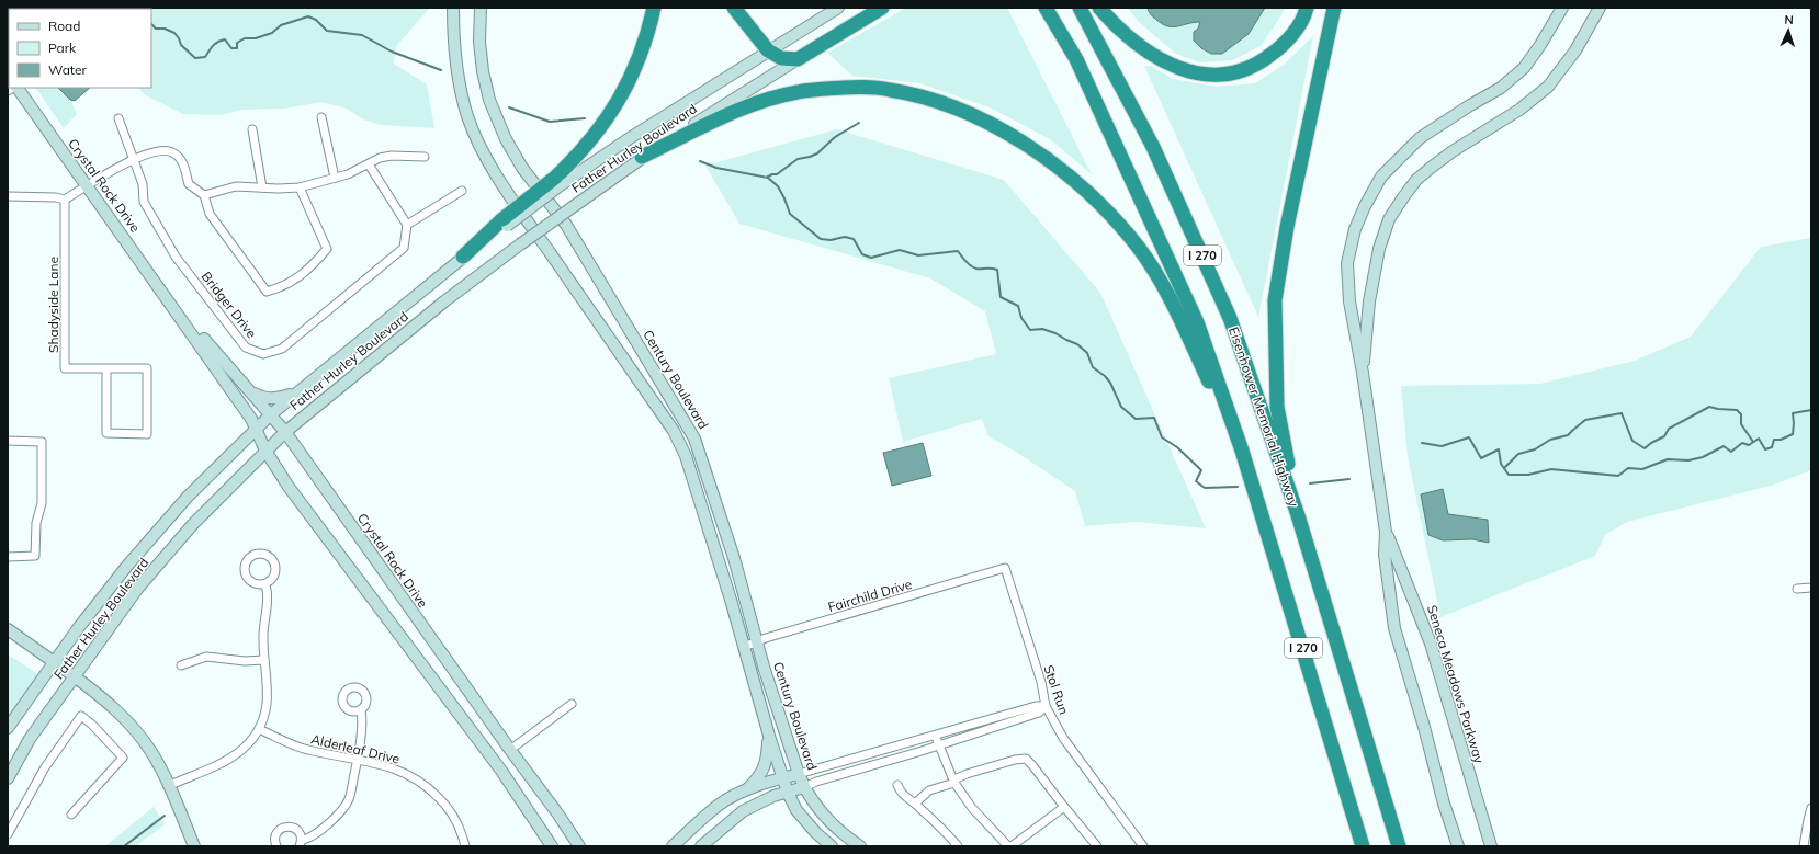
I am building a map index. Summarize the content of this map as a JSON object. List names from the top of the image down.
{
  "streets": {
    "highway": ["I 270", "Eisenhower Memorial Highway"],
    "street": [
      "Father Hurley Boulevard",
      "Crystal Rock Drive",
      "Shadyside Lane",
      "Bridger Drive",
      "Century Boulevard",
      "Fairchild Drive",
      "Seneca Meadows Parkway",
      "Stol Run",
      "Alderleaf Drive"
    ]
  },
  "crossings": [
    ["Father Hurley Boulevard", "Crystal Rock Drive"],
    ["Century Boulevard", "Fairchild Drive"],
    ["Fairchild Drive", "Stol Run"]
  ],
  "legend": ["Road", "Park", "Water"],
  "north": "top"
}
